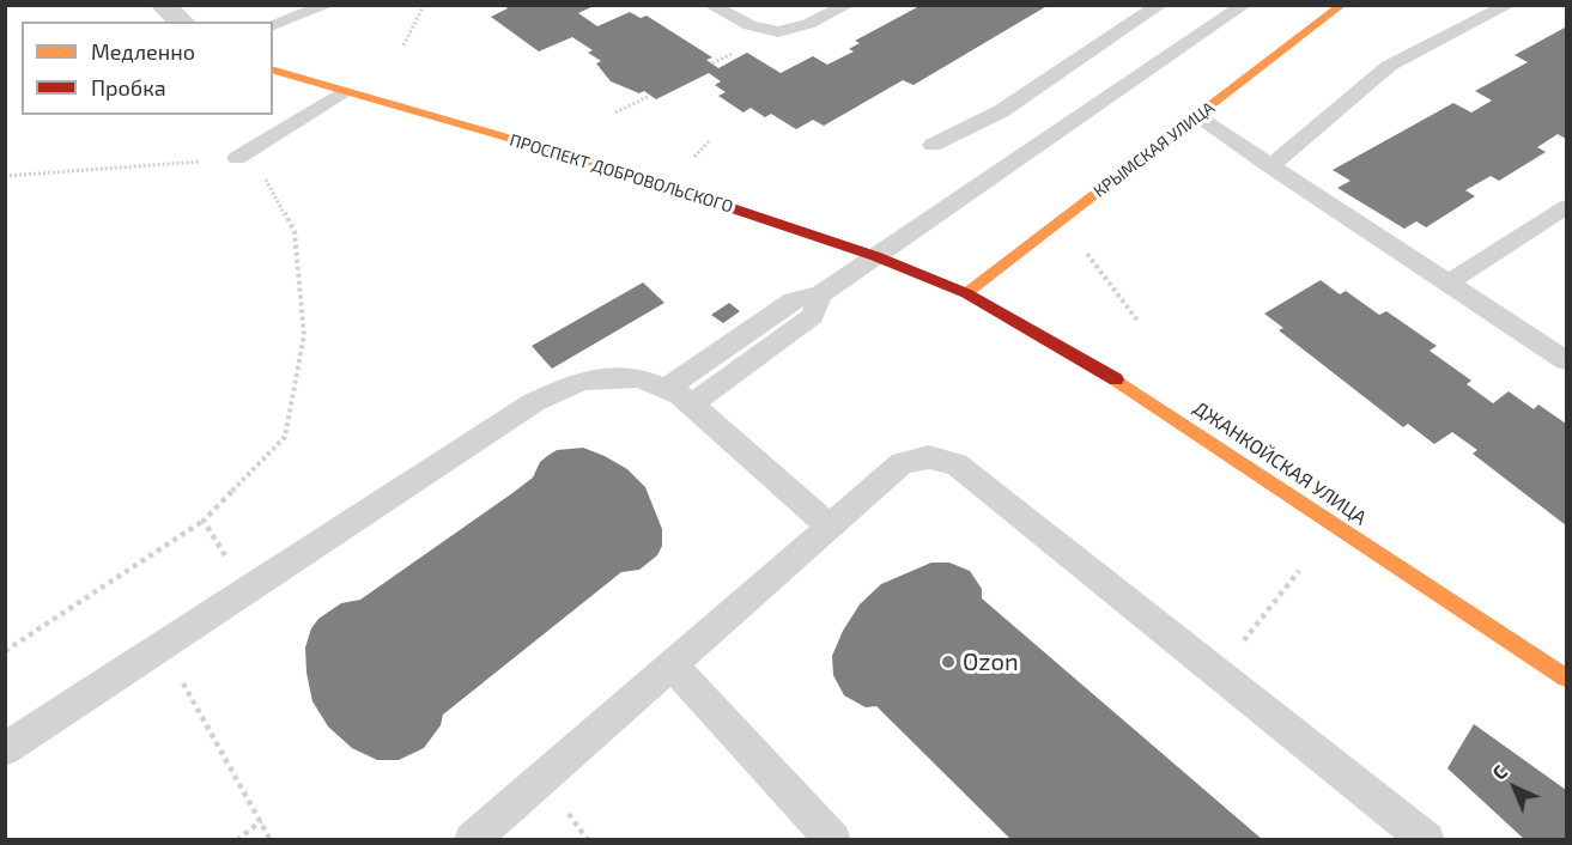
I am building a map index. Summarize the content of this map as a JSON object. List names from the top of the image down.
{
  "streets": {
    "street": ["КРЫМСКАЯ УЛИЦА", "ПРОСПЕКТ ДОБРОВОЛЬСКОГО", "ДЖАНКОЙСКАЯ УЛИЦА"]
  },
  "crossings": [
    ["КРЫМСКАЯ УЛИЦА", "ПРОСПЕКТ ДОБРОВОЛЬСКОГО"],
    ["КРЫМСКАЯ УЛИЦА", "ДЖАНКОЙСКАЯ УЛИЦА"],
    ["ПРОСПЕКТ ДОБРОВОЛЬСКОГО", "ДЖАНКОЙСКАЯ УЛИЦА"]
  ],
  "places": ["Ozon"],
  "legend": ["Медленно", "Пробка"],
  "north": "top left"
}
